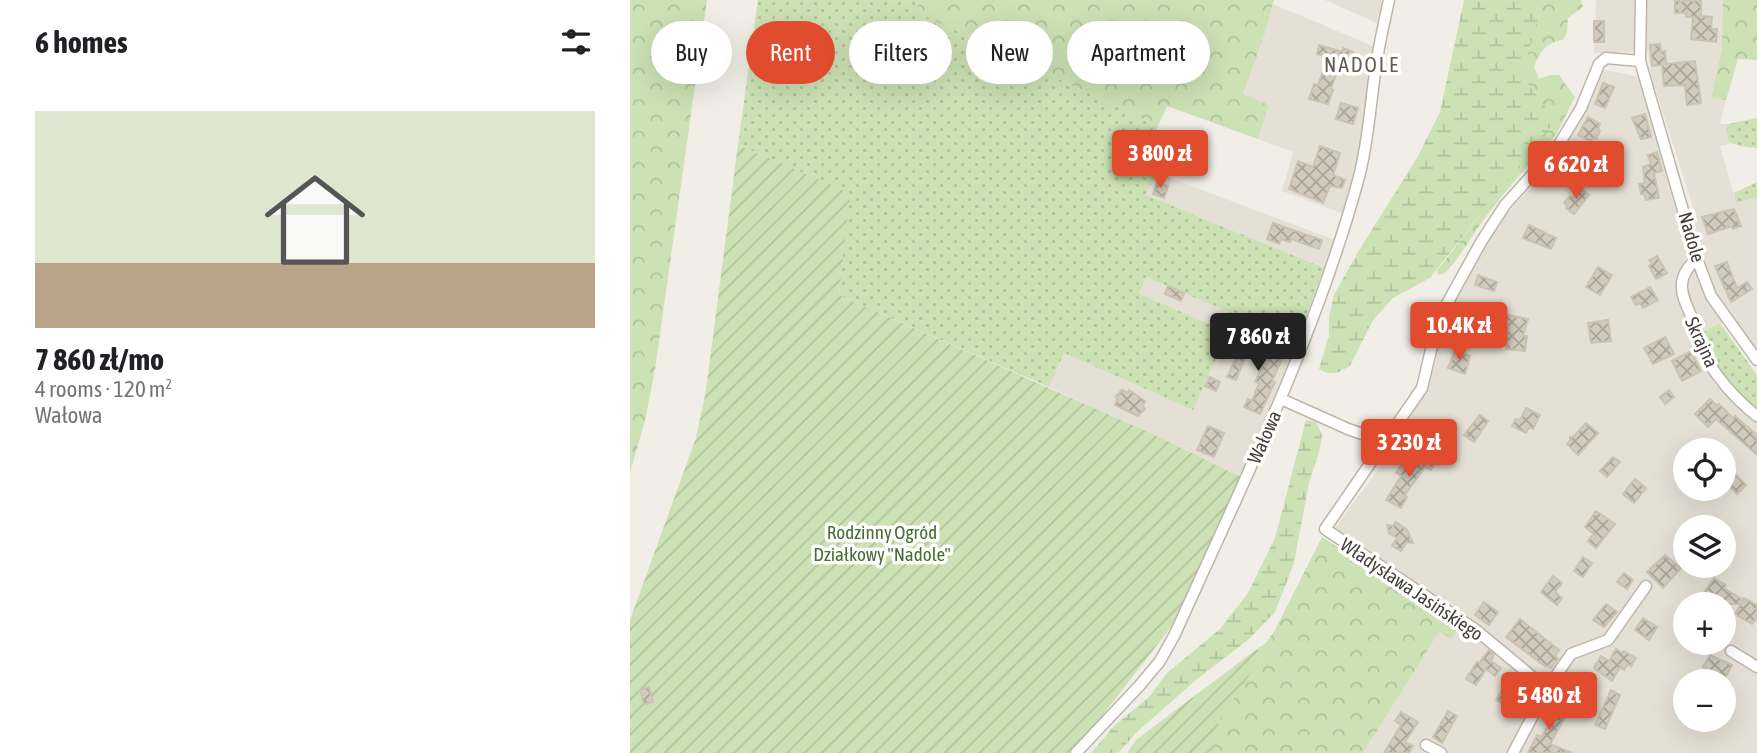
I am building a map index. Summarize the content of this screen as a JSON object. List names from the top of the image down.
{
  "streets": {
    "street": [
      "Nadole",
      "Skrajna",
      "Wałowa",
      "Władysława Jasińskiego"
    ]
  },
  "crossings": [
    ["Nadole", "Skrajna"]
  ],
  "districts": ["NADOLE"],
  "parks": ["Rodzinny Ogród Działkowy \"Nadole\""],
  "page": {
    "heading": "6 homes",
    "chip": [
      "Buy",
      "Rent",
      "Filters",
      "New",
      "Apartment"
    ],
    "list": [
      {
        "name": "7 860 zł/mo",
        "note": "4 rooms · 120 m² · Wałowa"
      }
    ],
    "price": [
      "3 800 zł",
      "6 620 zł",
      "10.4K zł",
      "7 860 zł",
      "3 230 zł",
      "5 480 zł"
    ],
    "map_buttons": ["+", "−"]
  }
}
